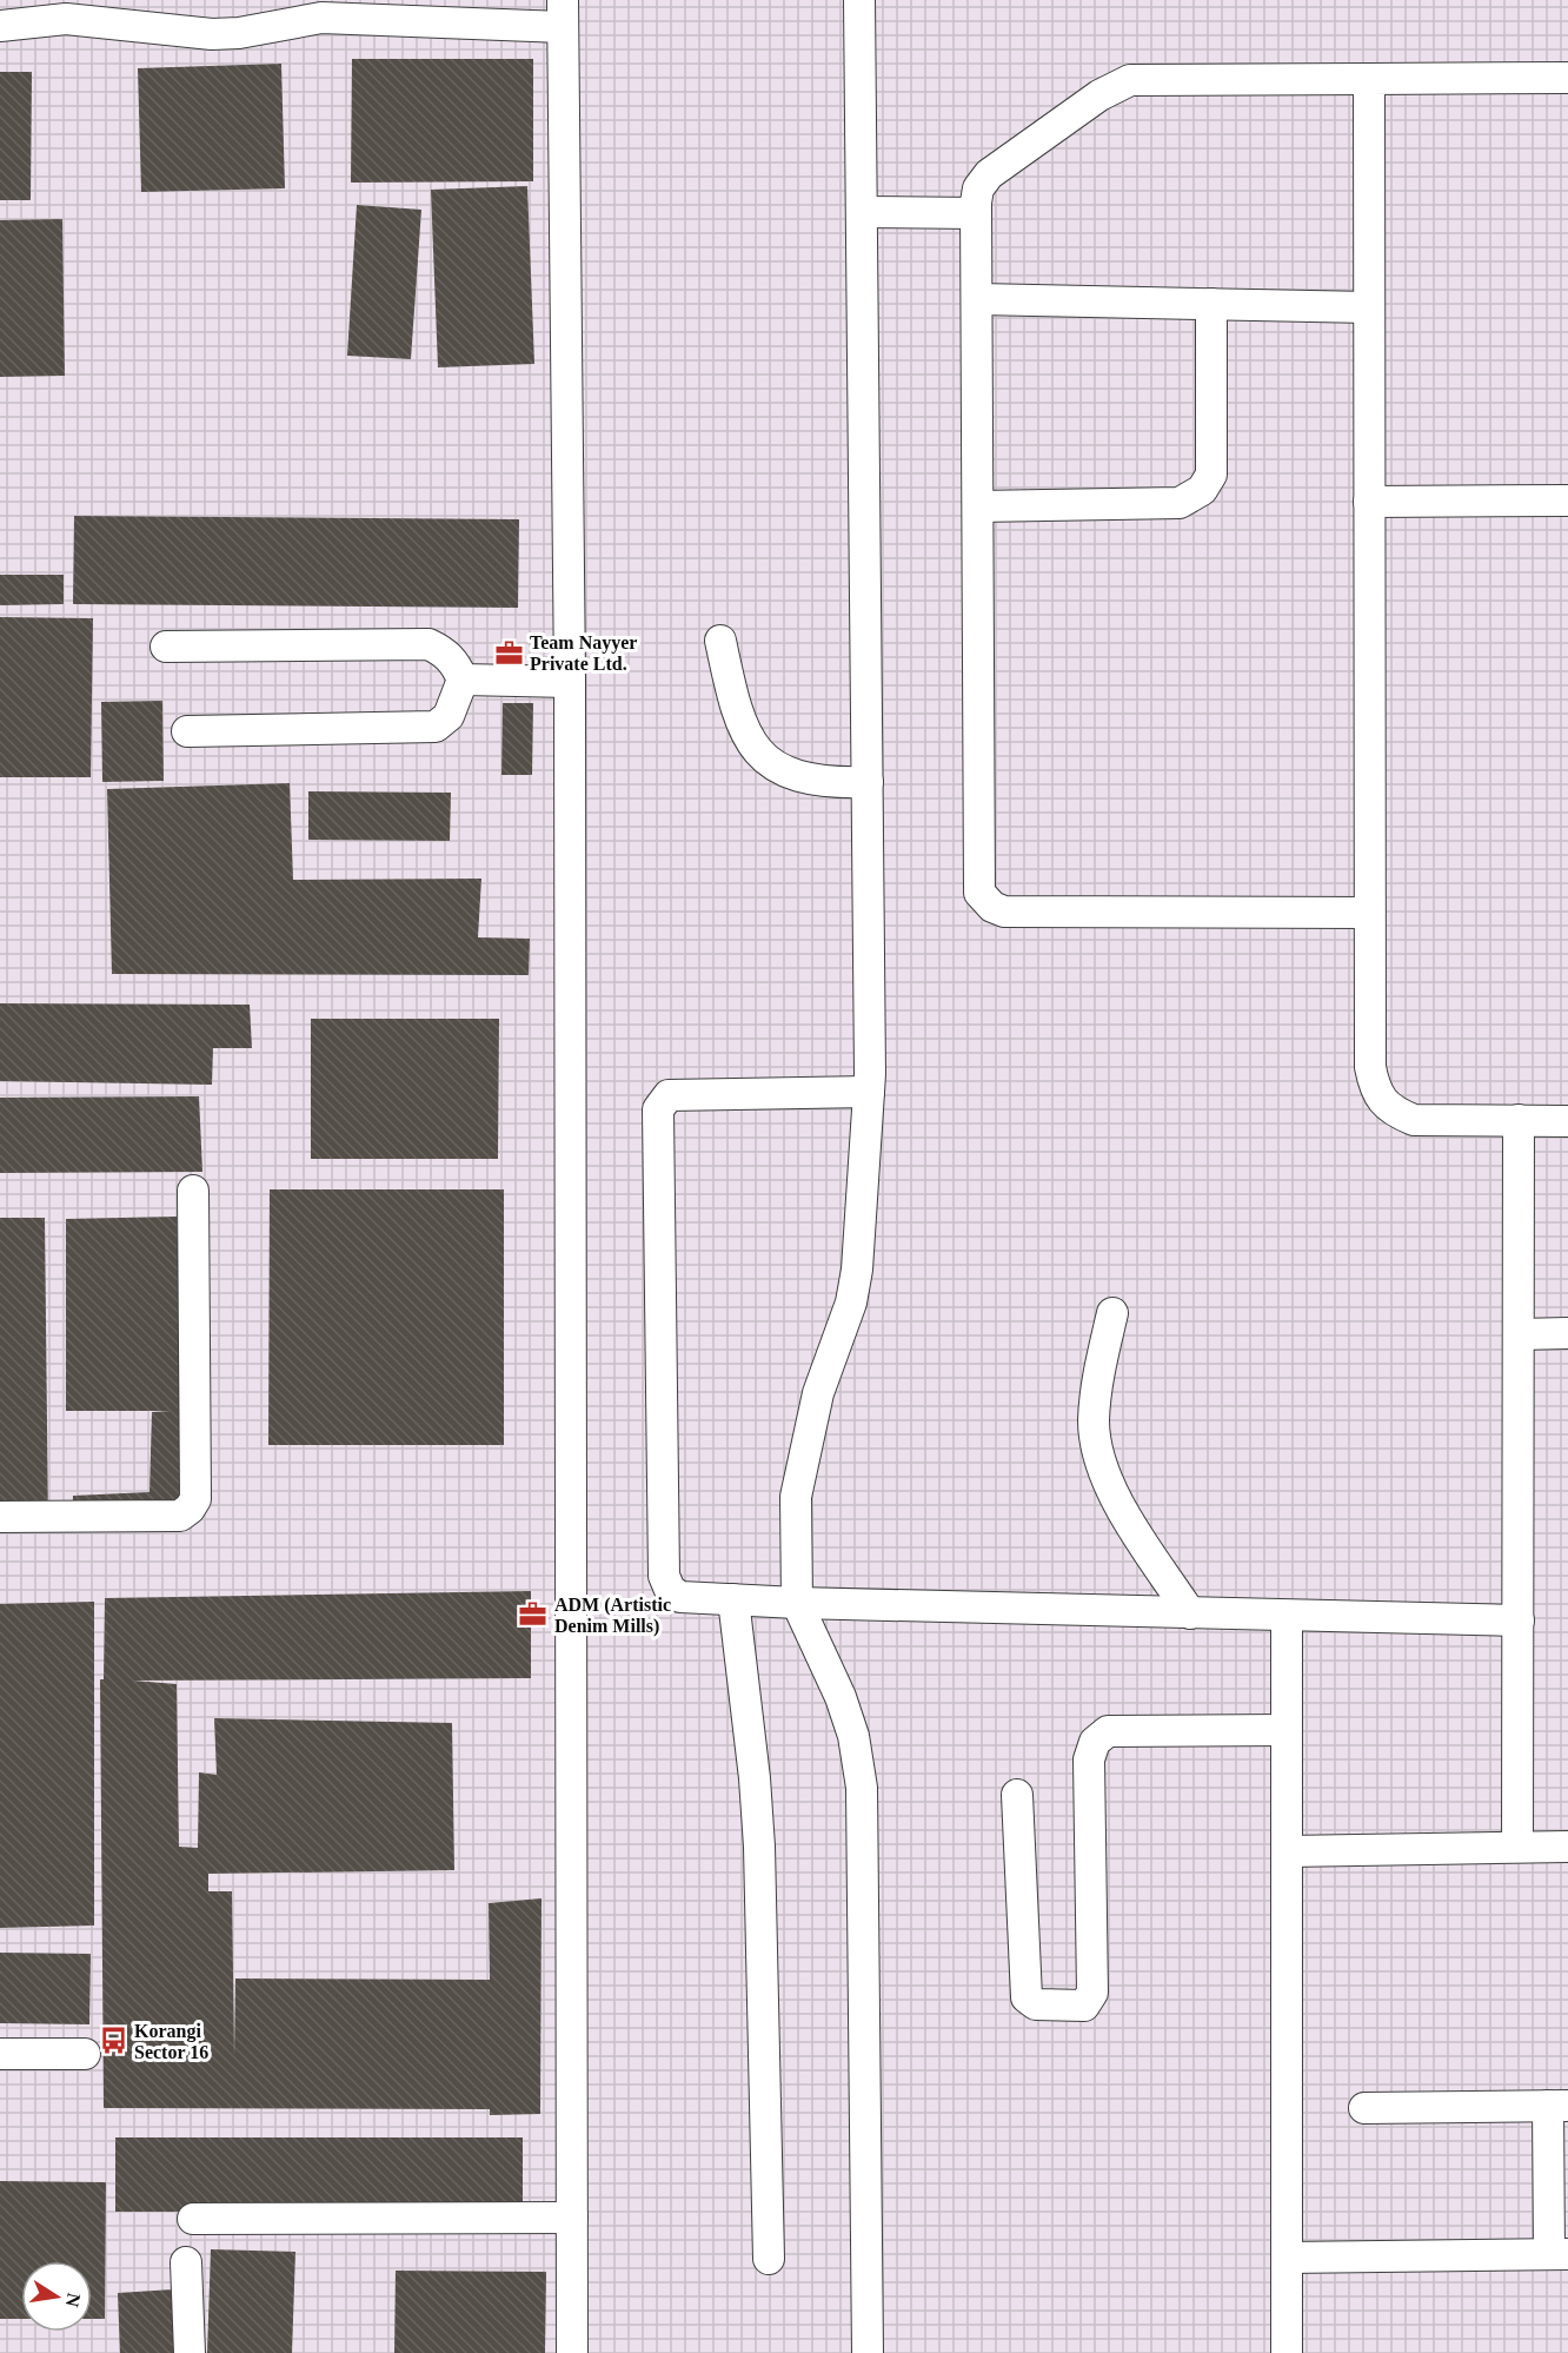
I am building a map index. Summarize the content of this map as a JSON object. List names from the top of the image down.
{
  "places": {
    "office": ["Team Nayyer Private Ltd.", "ADM (Artistic Denim Mills)"],
    "bus stop": ["Korangi Sector 16"]
  },
  "north": "right"
}
